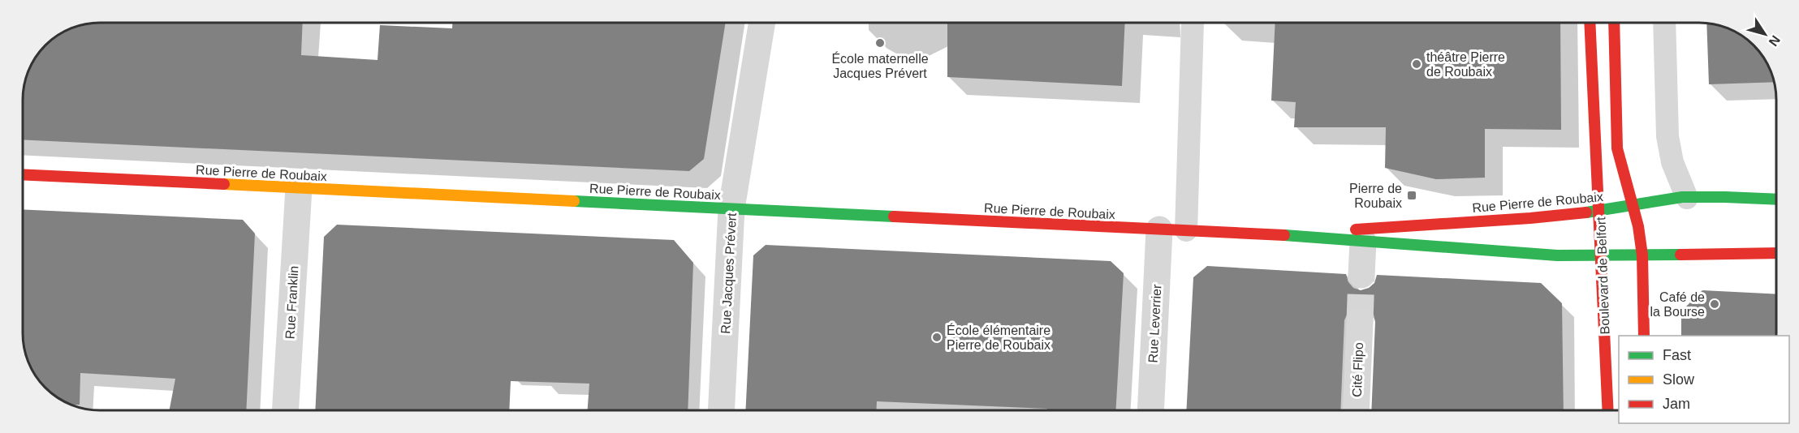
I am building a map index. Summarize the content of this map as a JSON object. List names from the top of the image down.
{
  "streets": {
    "street": [
      "Rue Pierre de Roubaix",
      "Rue Jacques Prévert",
      "Boulevard de Belfort",
      "Rue Franklin",
      "Rue Leverrier",
      "Cité Flipo"
    ]
  },
  "crossings": [
    ["Rue Pierre de Roubaix", "Rue Jacques Prévert"],
    ["Rue Pierre de Roubaix", "Boulevard de Belfort"],
    ["Rue Pierre de Roubaix", "Rue Franklin"],
    ["Rue Pierre de Roubaix", "Rue Leverrier"]
  ],
  "places": {
    "other": [
      "École maternelle Jacques Prévert",
      "théâtre Pierre de Roubaix",
      "Café de la Bourse",
      "École élémentaire Pierre de Roubaix"
    ],
    "transit": ["Pierre de Roubaix"]
  },
  "legend": ["Fast", "Slow", "Jam"],
  "north": "bottom right"
}
